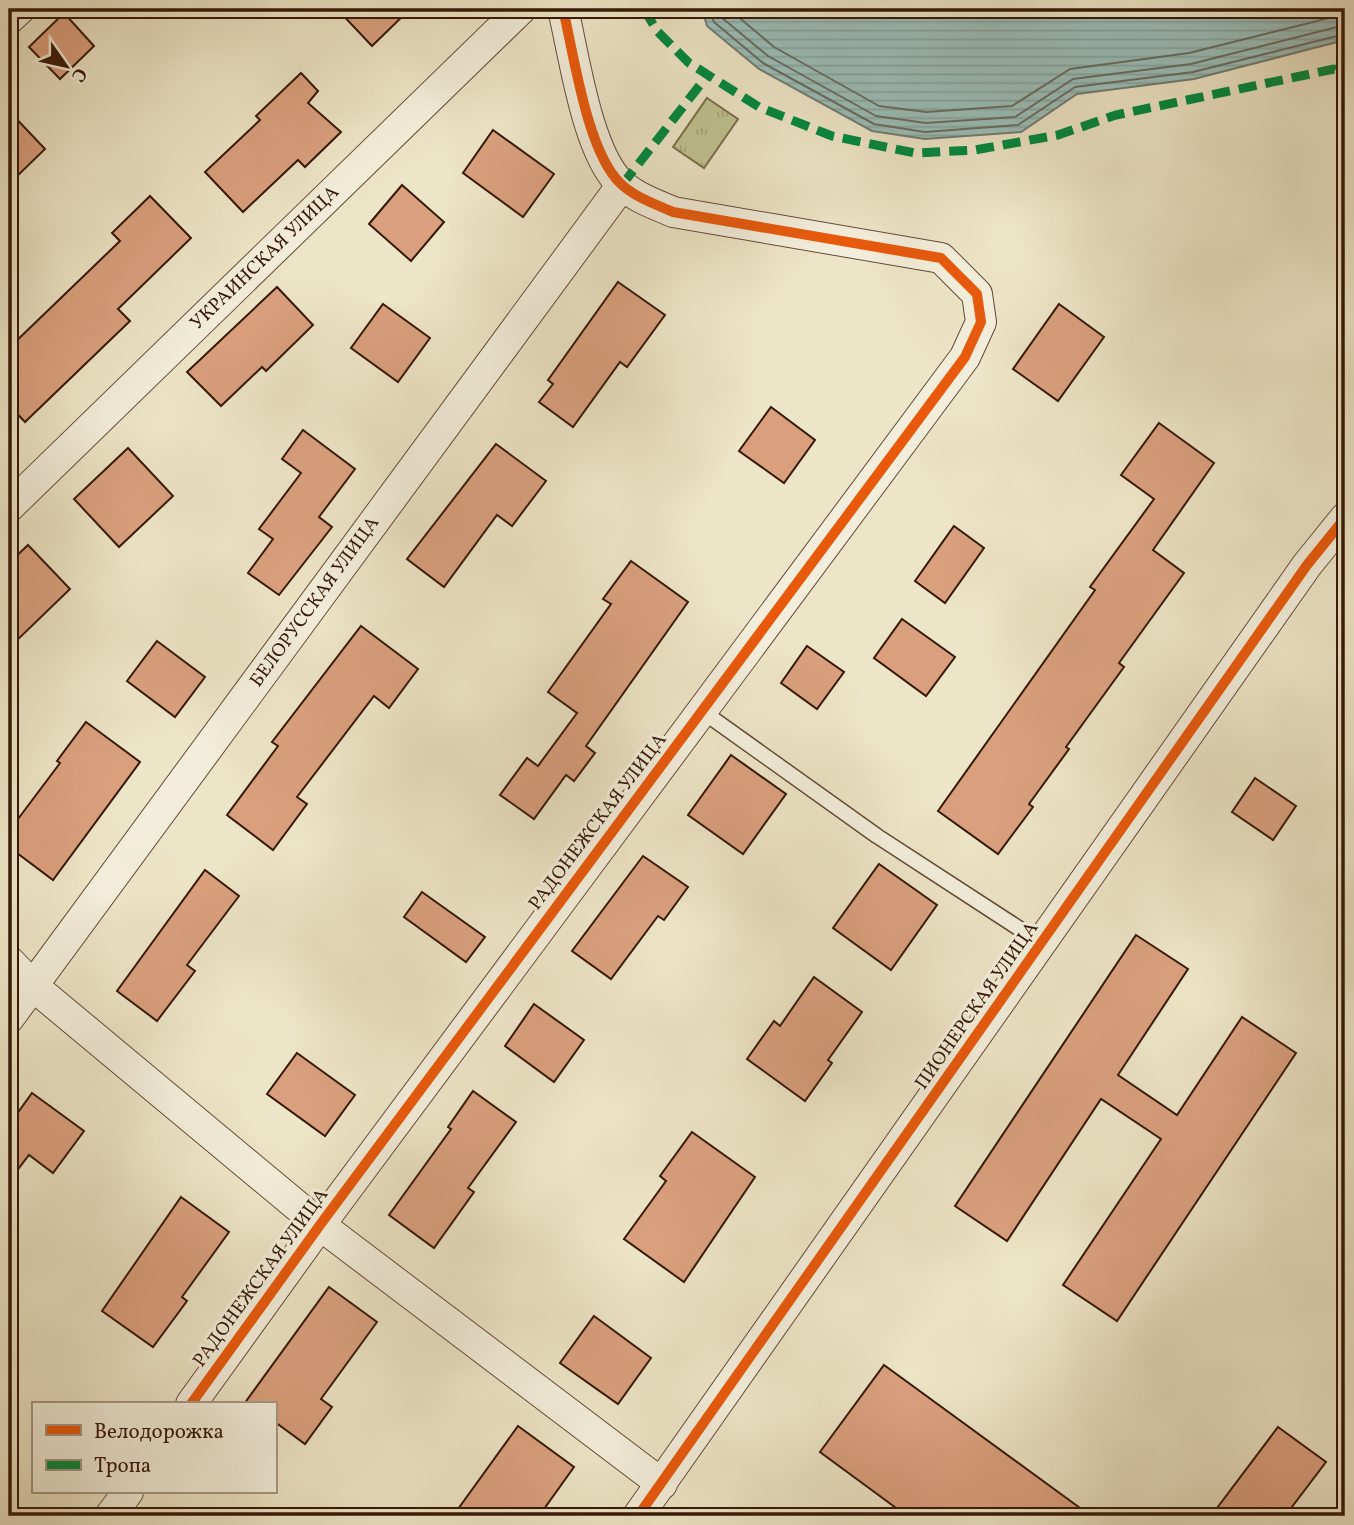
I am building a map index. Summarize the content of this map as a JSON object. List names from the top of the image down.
{
  "streets": {
    "street": [
      "УКРАИНСКАЯ УЛИЦА",
      "БЕЛОРУССКАЯ УЛИЦА",
      "РАДОНЕЖСКАЯ УЛИЦА",
      "ПИОНЕРСКАЯ УЛИЦА"
    ]
  },
  "crossings": [
    ["БЕЛОРУССКАЯ УЛИЦА", "РАДОНЕЖСКАЯ УЛИЦА"]
  ],
  "legend": ["Велодорожка", "Тропа"],
  "north": "bottom right"
}
